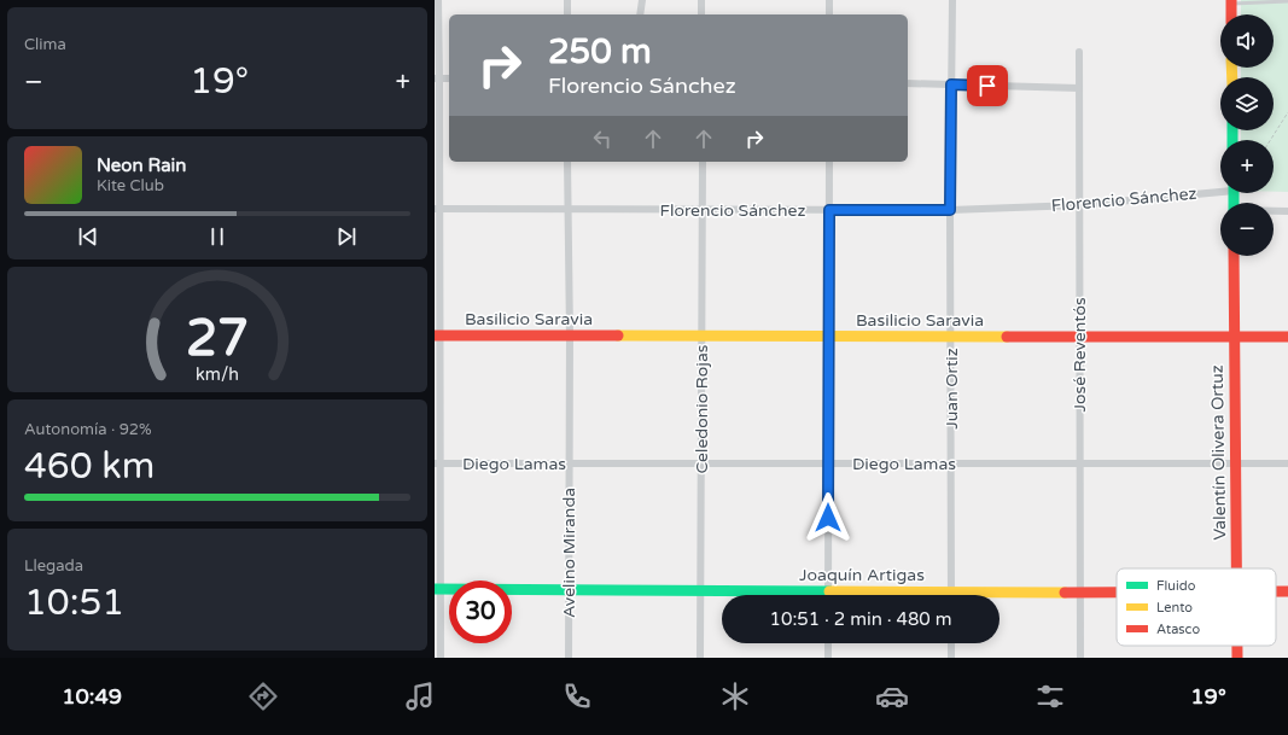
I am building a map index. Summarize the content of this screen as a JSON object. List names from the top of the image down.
{
  "streets": {
    "street": [
      "Florencio Sánchez",
      "Basilicio Saravia",
      "José Reventós",
      "Juan Ortiz",
      "Celedonio Rojas",
      "Valentín Olivera Ortuz",
      "Diego Lamas",
      "Avelino Miranda",
      "Joaquín Artigas"
    ]
  },
  "crossings": [
    ["Florencio Sánchez", "José Reventós"],
    ["Florencio Sánchez", "Juan Ortiz"],
    ["Florencio Sánchez", "Celedonio Rojas"],
    ["Florencio Sánchez", "Avelino Miranda"],
    ["Basilicio Saravia", "José Reventós"],
    ["Basilicio Saravia", "Juan Ortiz"],
    ["Basilicio Saravia", "Celedonio Rojas"],
    ["Basilicio Saravia", "Valentín Olivera Ortuz"],
    ["Basilicio Saravia", "Avelino Miranda"],
    ["José Reventós", "Diego Lamas"],
    ["José Reventós", "Joaquín Artigas"],
    ["Juan Ortiz", "Diego Lamas"],
    ["Juan Ortiz", "Joaquín Artigas"],
    ["Celedonio Rojas", "Diego Lamas"],
    ["Celedonio Rojas", "Joaquín Artigas"],
    ["Valentín Olivera Ortuz", "Diego Lamas"],
    ["Diego Lamas", "Avelino Miranda"],
    ["Avelino Miranda", "Joaquín Artigas"]
  ],
  "legend": ["Fluido", "Lento", "Atasco"],
  "page": {
    "tile": [
      "Clima",
      ["Autonomía · 92%", "460 km"],
      ["Llegada", "10:51"]
    ],
    "map_buttons": ["+", "−"],
    "turn": ["250 m", "Florencio Sánchez"],
    "heat": ["−", "19°", "+"],
    "song": ["Neon Rain", "Kite Club"],
    "limit": "30",
    "trip": "10:51 · 2 min · 480 m",
    "tabs": ["10:49", "19°"],
    "gauge": ["27", "km/h"]
  }
}
